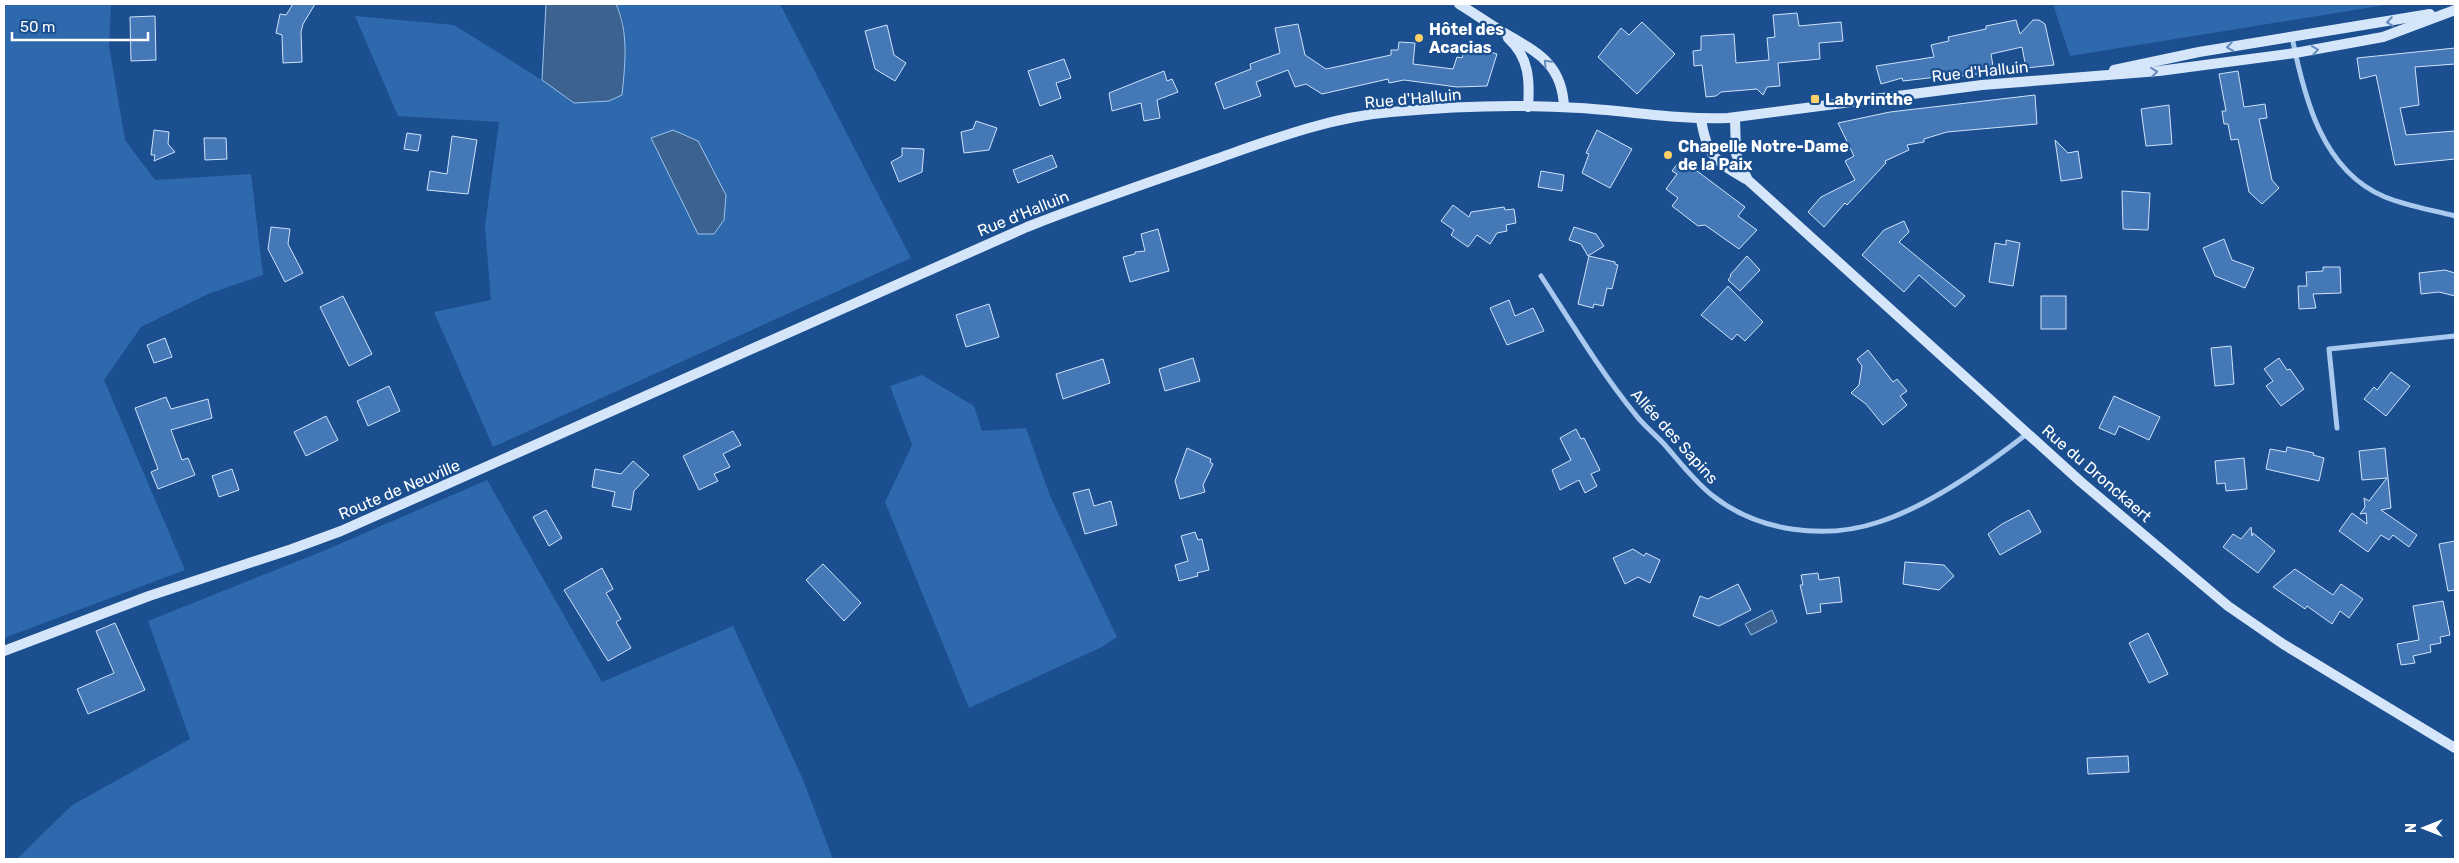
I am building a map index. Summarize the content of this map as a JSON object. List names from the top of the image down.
{
  "streets": {
    "main road": ["Rue d'Halluin", "Rue du Dronckaert", "Route de Neuville"],
    "street": ["Allée des Sapins"]
  },
  "crossings": [
    ["Rue d'Halluin", "Rue du Dronckaert"],
    ["Rue d'Halluin", "Route de Neuville"],
    ["Allée des Sapins", "Rue du Dronckaert"]
  ],
  "places": {
    "other": ["Hôtel des Acacias", "Chapelle Notre-Dame de la Paix"],
    "transit": ["Labyrinthe"]
  },
  "scale_bar": "50 m",
  "north": "left"
}
